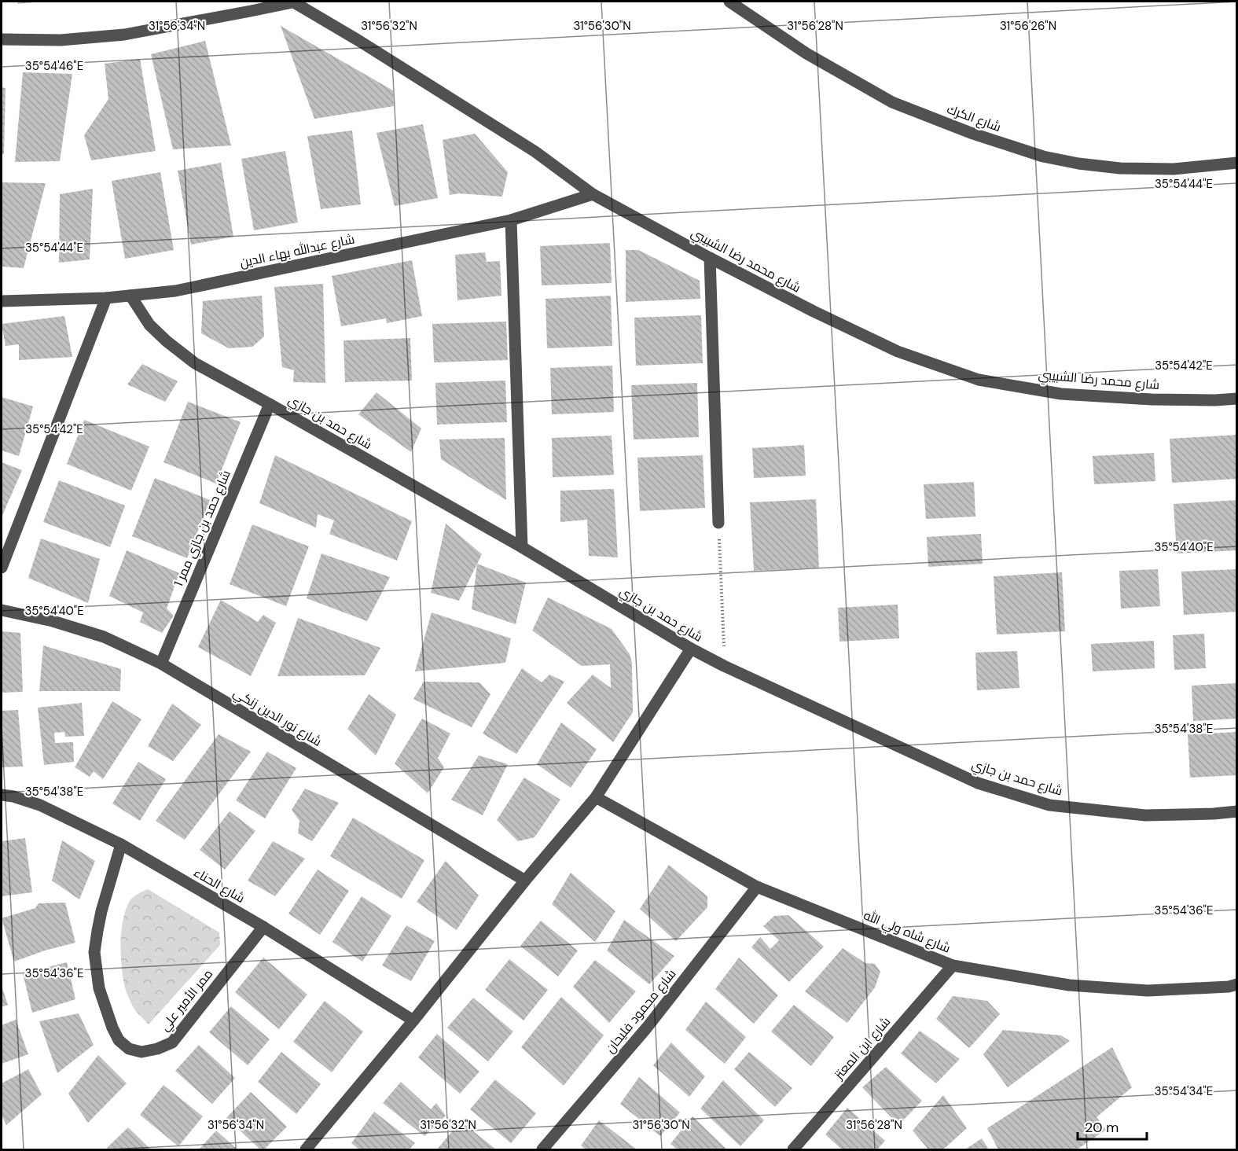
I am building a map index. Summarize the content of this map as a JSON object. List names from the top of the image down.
{
  "streets": {
    "street": [
      "شارع الكرك",
      "شارع عبدالله بهاء الدين",
      "شارع محمد رضا الشبيبي",
      "شارع حمد بن جازي",
      "شارع حمد بن جازي ممر 1",
      "شارع نور الدين زنكي",
      "شارع الحناء",
      "شارع شاه ولي الله",
      "ممر الأمير علي",
      "شارع محمود فليحان",
      "شارع ابن المعتز"
    ]
  },
  "crossings": [
    ["شارع عبدالله بهاء الدين", "شارع محمد رضا الشبيبي"],
    ["شارع عبدالله بهاء الدين", "شارع حمد بن جازي"],
    ["شارع حمد بن جازي", "شارع حمد بن جازي ممر 1"],
    ["شارع حمد بن جازي ممر 1", "شارع نور الدين زنكي"],
    ["شارع الحناء", "ممر الأمير علي"],
    ["شارع شاه ولي الله", "شارع محمود فليحان"],
    ["شارع شاه ولي الله", "شارع ابن المعتز"]
  ],
  "scale_bar": "20 m",
  "coordinates": [
    "31°56'34\"N",
    "31°56'32\"N",
    "31°56'30\"N",
    "31°56'28\"N",
    "31°56'26\"N",
    "35°54'46\"E",
    "35°54'44\"E",
    "35°54'42\"E",
    "35°54'40\"E",
    "35°54'38\"E",
    "35°54'36\"E",
    "35°54'34\"E"
  ]
}
